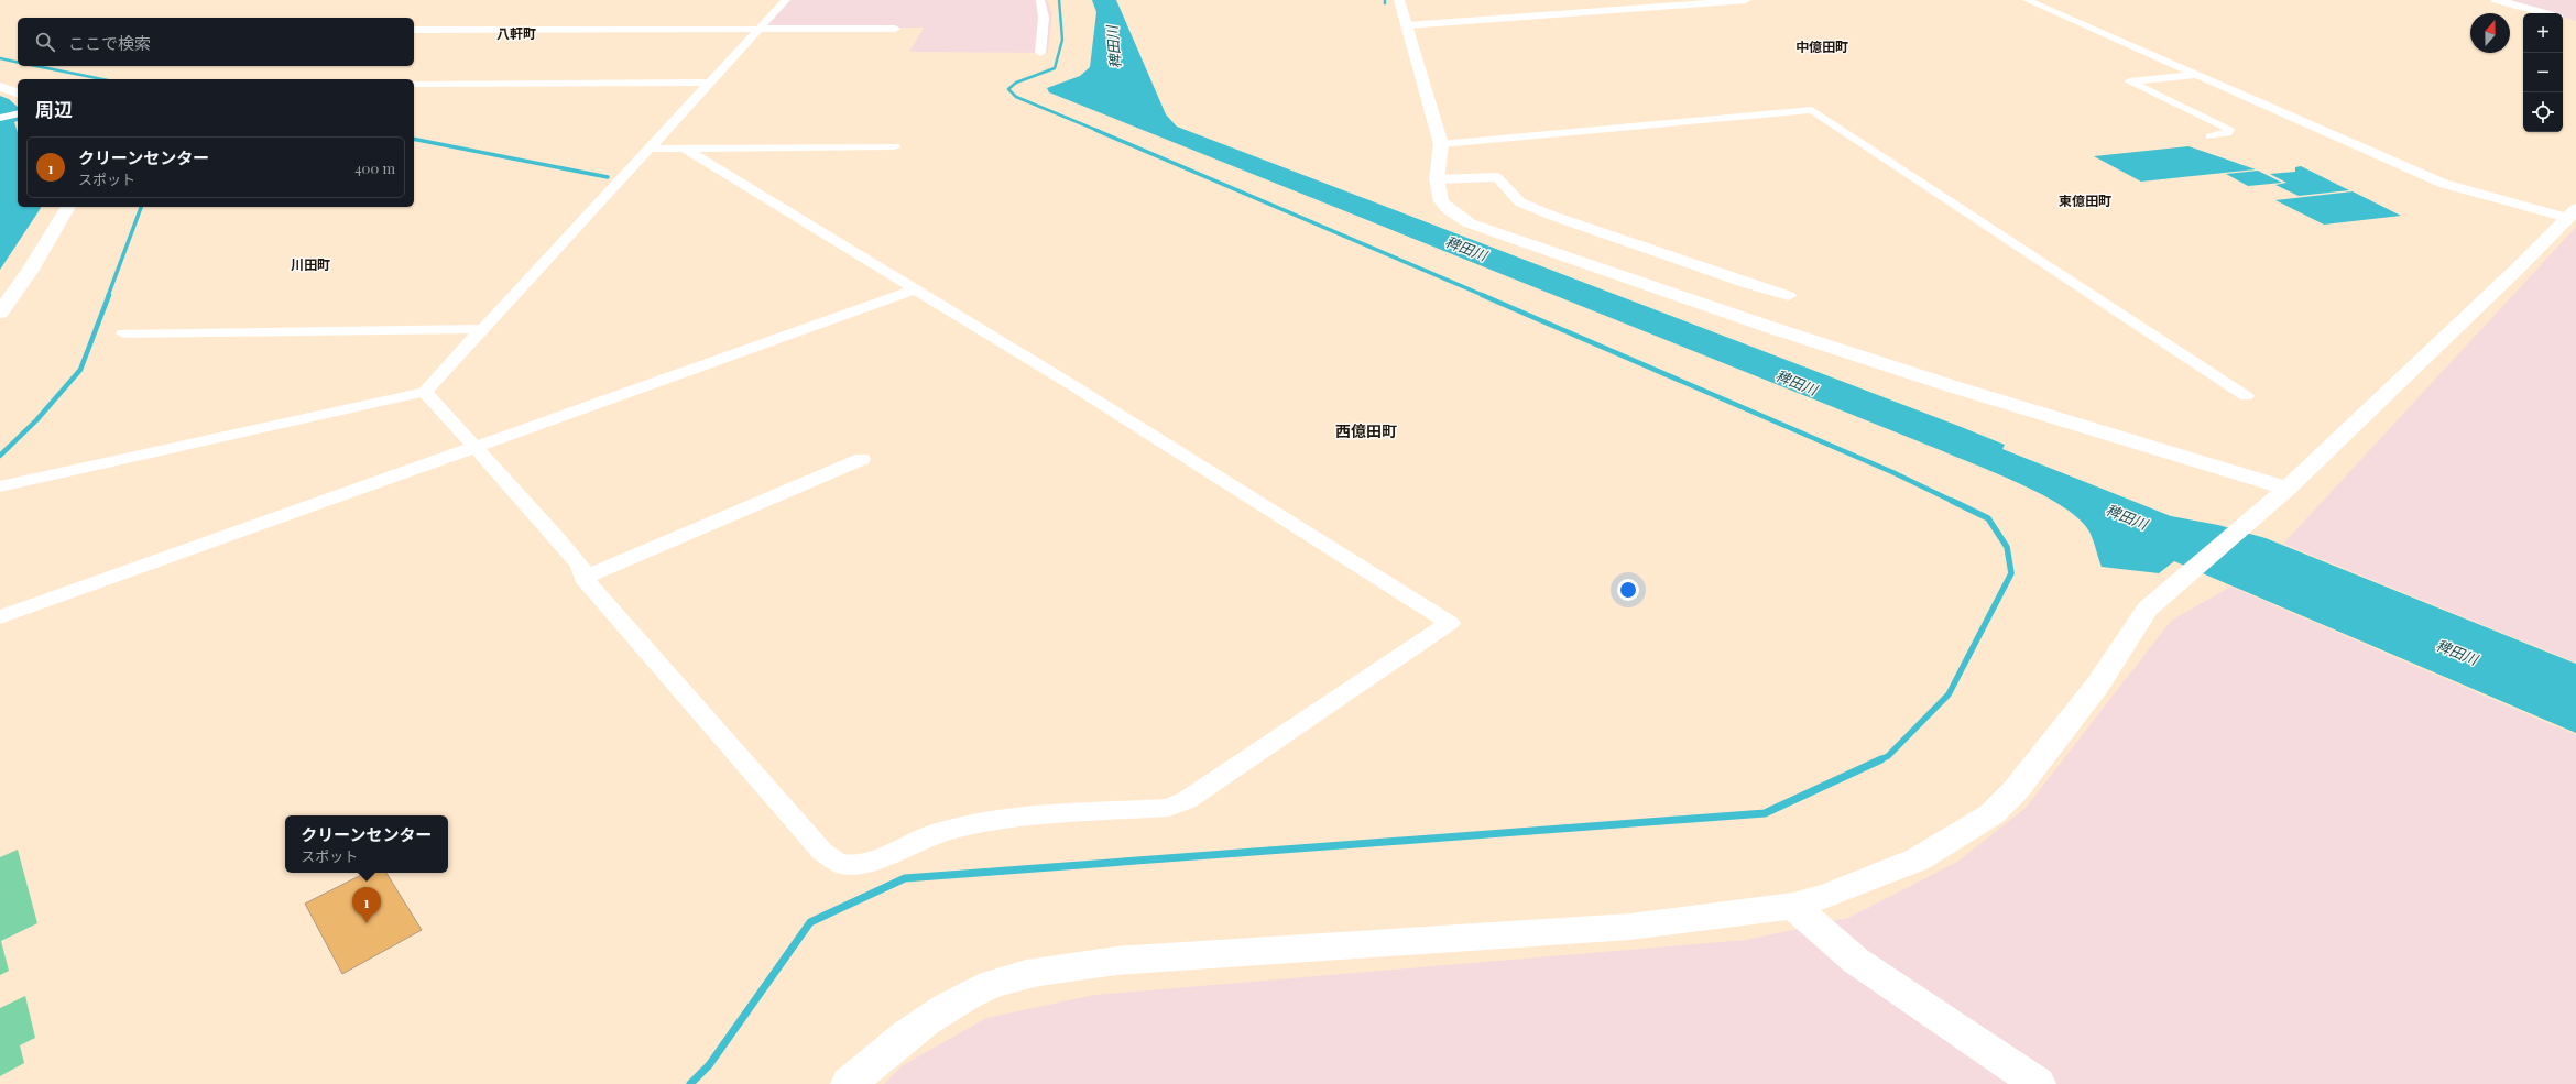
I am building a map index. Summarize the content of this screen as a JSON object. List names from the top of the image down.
{
  "districts": [
    "八軒町",
    "中億田町",
    "東億田町",
    "川田町",
    "西億田町"
  ],
  "water": ["稗田川"],
  "north": "top",
  "page": {
    "map_buttons": ["+", "−"],
    "search": "ここで検索",
    "heading": "周辺",
    "list": [
      {
        "mark": "1",
        "name": "クリーンセンター",
        "note": "スポット",
        "value": "400 m"
      }
    ],
    "popup": ["クリーンセンター", "スポット"],
    "pins": "1"
  }
}
